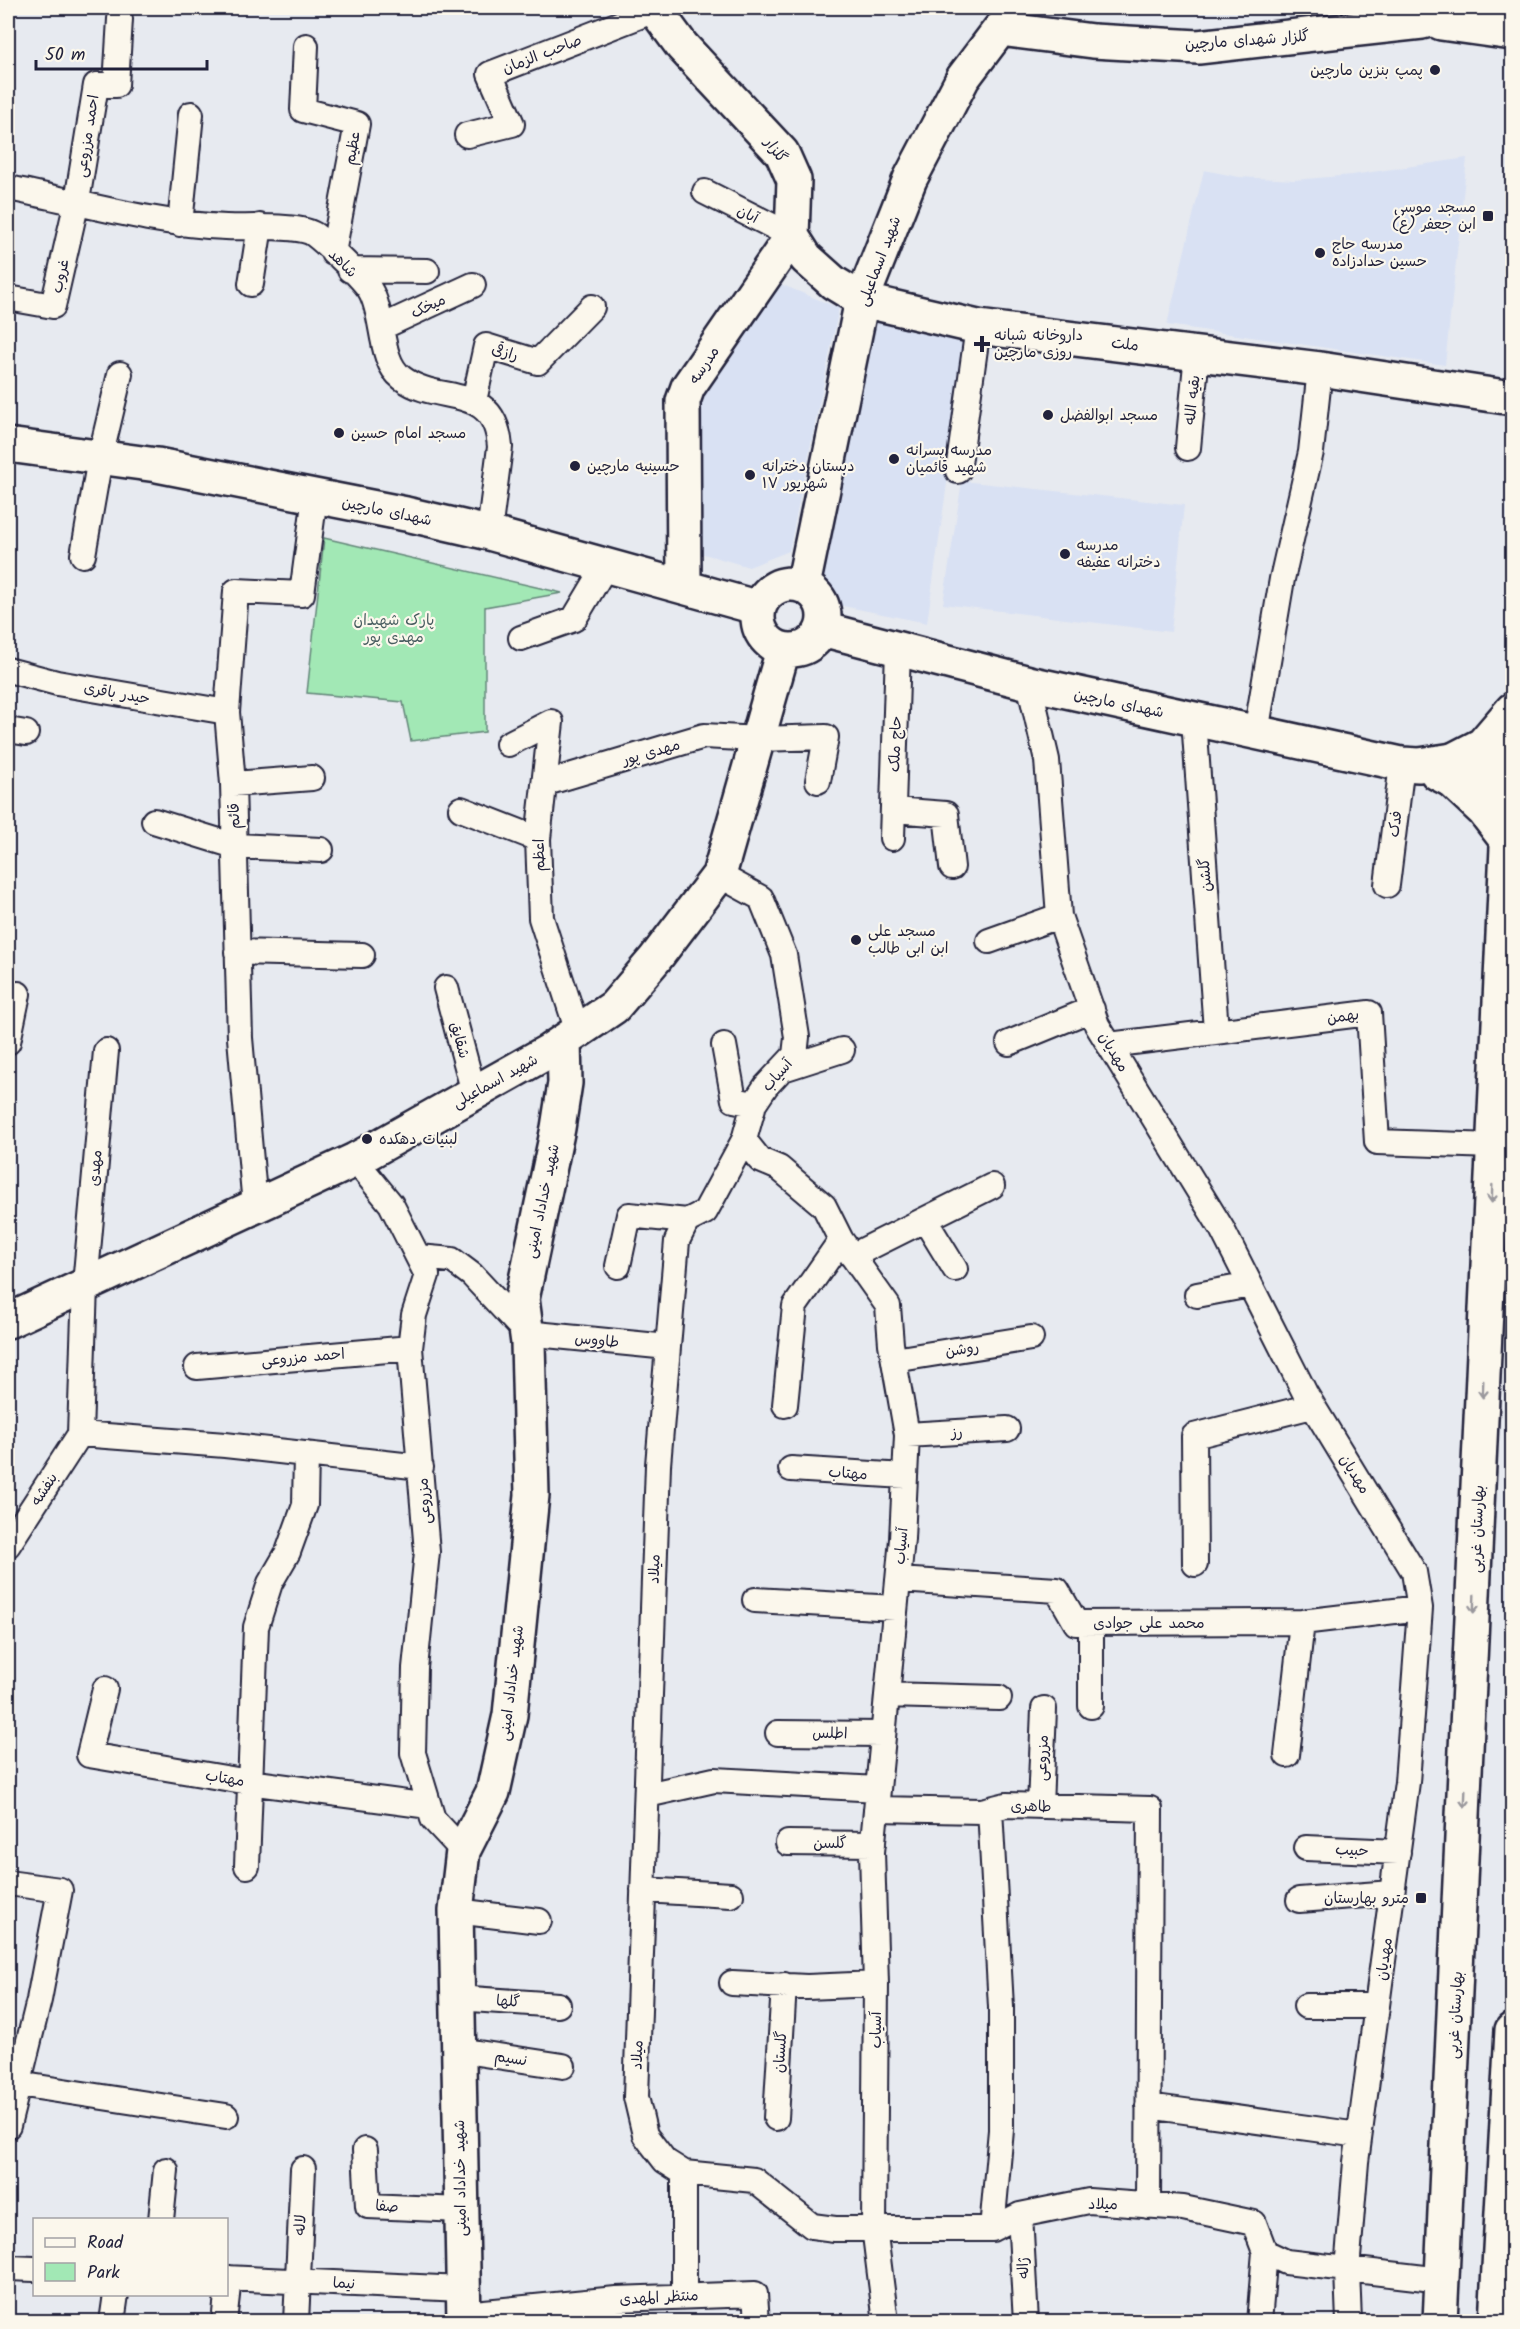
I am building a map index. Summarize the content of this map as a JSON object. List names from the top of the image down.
{
  "streets": {
    "street": [
      "گلزار شهدای مارچین",
      "صاحب الزمان",
      "احمد مزروعی",
      "عظیم",
      "گلزار",
      "آبان",
      "شهید اسماعیلی",
      "شاهد",
      "غروب",
      "میخک",
      "ملت",
      "رازقی",
      "مدرسه",
      "بقیه الله",
      "شهدای مارچین",
      "حیدر باقری",
      "حاج ملک",
      "مهدی پور",
      "قائم",
      "فدک",
      "اعظم",
      "گلشن",
      "بهمن",
      "شقایق",
      "مهدیان",
      "آسیاب",
      "مهدی",
      "شهید خداداد امینی",
      "طاووس",
      "روشن",
      "رز",
      "مهتاب",
      "بنفشه",
      "مزروعی",
      "بهارستان غربی",
      "میلاد",
      "محمد علی جوادی",
      "اطلس",
      "طاهری",
      "گلسن",
      "حبیب",
      "گلها",
      "گلستان",
      "نسیم",
      "صفا",
      "لاله",
      "ژاله",
      "نیما",
      "منتظر المهدی"
    ]
  },
  "crossings": [
    ["گلزار شهدای مارچین", "شهید اسماعیلی"],
    ["صاحب الزمان", "گلزار"],
    ["احمد مزروعی", "شاهد"],
    ["احمد مزروعی", "غروب"],
    ["احمد مزروعی", "مزروعی"],
    ["عظیم", "شاهد"],
    ["گلزار", "آبان"],
    ["گلزار", "مدرسه"],
    ["آبان", "مدرسه"],
    ["شهید اسماعیلی", "ملت"],
    ["شهید اسماعیلی", "شهدای مارچین"],
    ["شهید اسماعیلی", "مهدی پور"],
    ["شهید اسماعیلی", "قائم"],
    ["شهید اسماعیلی", "اعظم"],
    ["شهید اسماعیلی", "شقایق"],
    ["شهید اسماعیلی", "آسیاب"],
    ["شهید اسماعیلی", "مهدی"],
    ["شهید اسماعیلی", "شهید خداداد امینی"],
    ["شهید اسماعیلی", "مزروعی"],
    ["شاهد", "غروب"],
    ["شاهد", "میخک"],
    ["شاهد", "رازقی"],
    ["ملت", "بقیه الله"],
    ["مدرسه", "شهدای مارچین"],
    ["شهدای مارچین", "حاج ملک"],
    ["شهدای مارچین", "قائم"],
    ["شهدای مارچین", "فدک"],
    ["شهدای مارچین", "گلشن"],
    ["شهدای مارچین", "مهدیان"],
    ["شهدای مارچین", "بهارستان غربی"],
    ["حیدر باقری", "قائم"],
    ["مهدی پور", "اعظم"],
    ["اعظم", "شهید خداداد امینی"],
    ["گلشن", "بهمن"],
    ["بهمن", "مهدیان"],
    ["بهمن", "بهارستان غربی"],
    ["مهدیان", "محمد علی جوادی"],
    ["مهدیان", "حبیب"],
    ["آسیاب", "روشن"],
    ["آسیاب", "رز"],
    ["آسیاب", "مهتاب"],
    ["آسیاب", "میلاد"],
    ["آسیاب", "محمد علی جوادی"],
    ["آسیاب", "اطلس"],
    ["آسیاب", "طاهری"],
    ["آسیاب", "گلسن"],
    ["مهدی", "بنفشه"],
    ["شهید خداداد امینی", "طاووس"],
    ["شهید خداداد امینی", "مزروعی"],
    ["شهید خداداد امینی", "گلها"],
    ["شهید خداداد امینی", "نسیم"],
    ["شهید خداداد امینی", "صفا"],
    ["شهید خداداد امینی", "نیما"],
    ["شهید خداداد امینی", "منتظر المهدی"],
    ["طاووس", "میلاد"],
    ["مهتاب", "مزروعی"],
    ["مزروعی", "طاهری"],
    ["میلاد", "طاهری"],
    ["میلاد", "ژاله"],
    ["لاله", "نیما"],
    ["نیما", "منتظر المهدی"]
  ],
  "parks": ["پارک شهیدان مهدی پور"],
  "places": {
    "other": [
      "پمپ بنزین مارچین",
      "مدرسه حاج حسین حدادزاده",
      "مسجد ابوالفضل",
      "مسجد امام حسین",
      "مدرسه پسرانه شهید قائمیان",
      "حسینیه مارچین",
      "دبستان دخترانه ۱۷ شهریور",
      "مدرسه دخترانه عفیفه",
      "مسجد علی ابن ابی طالب",
      "لبنیات دهکده"
    ],
    "transit": ["مسجد موسی ابن جعفر (ع)", "مترو بهارستان"],
    "health": ["داروخانه شبانه روزی مارچین"]
  },
  "legend": ["Road", "Park"],
  "scale_bar": "50 m"
}
